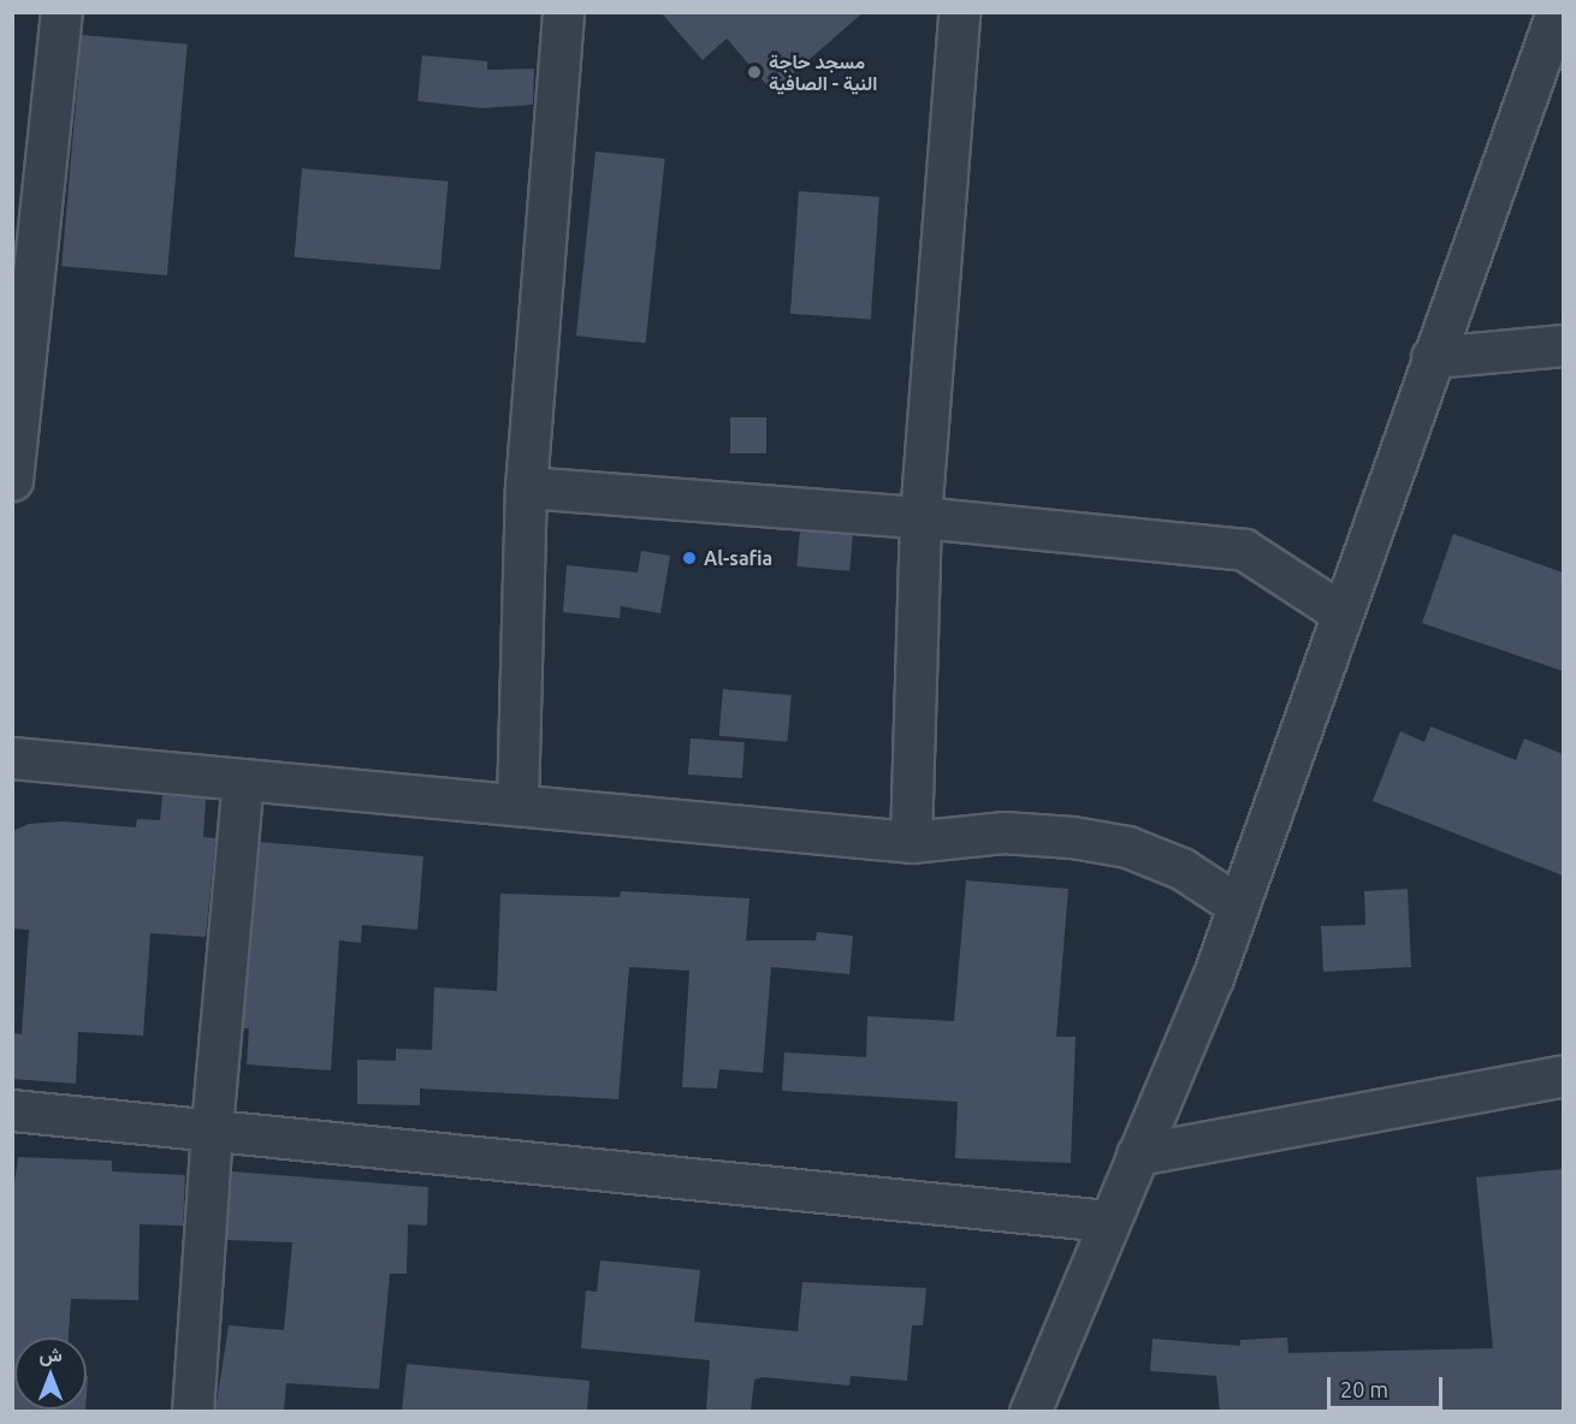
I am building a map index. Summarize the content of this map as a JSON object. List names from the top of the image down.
{
  "places": ["مسجد حاجة النية - الصافية", "Al-safia"],
  "scale_bar": "20 m",
  "north": "top"
}
